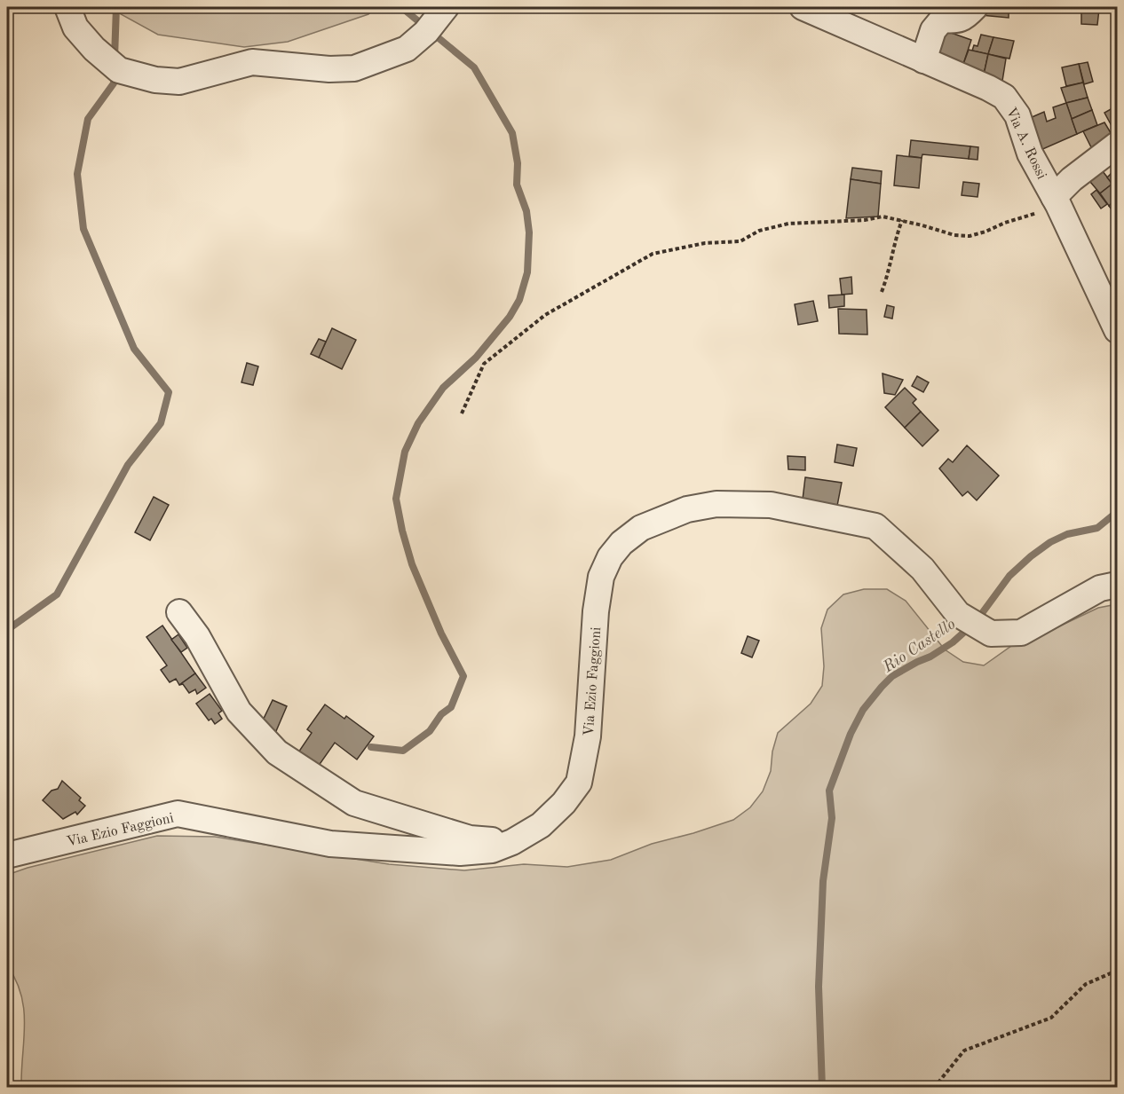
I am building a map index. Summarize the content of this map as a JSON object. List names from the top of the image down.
{
  "streets": {
    "street": ["Via A. Rossi", "Via Ezio Faggioni"]
  },
  "water": ["Rio Castello"]
}
